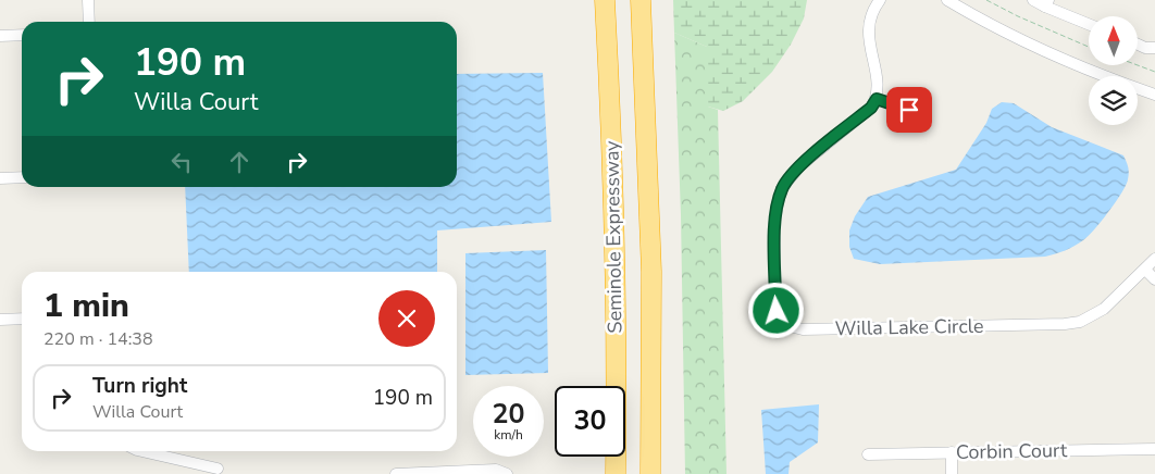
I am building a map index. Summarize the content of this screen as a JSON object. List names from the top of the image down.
{
  "streets": {
    "highway": ["Seminole Expressway"],
    "street": ["Willa Lake Circle", "Corbin Court"]
  },
  "north": "top",
  "page": {
    "turn": ["190 m", "Willa Court"],
    "heading": ["1 min", "220 m · 14:38"],
    "list": [
      {
        "name": "Turn right",
        "note": "Willa Court",
        "value": "190 m"
      }
    ],
    "speed": "20 km/h",
    "limit": "30"
  }
}
